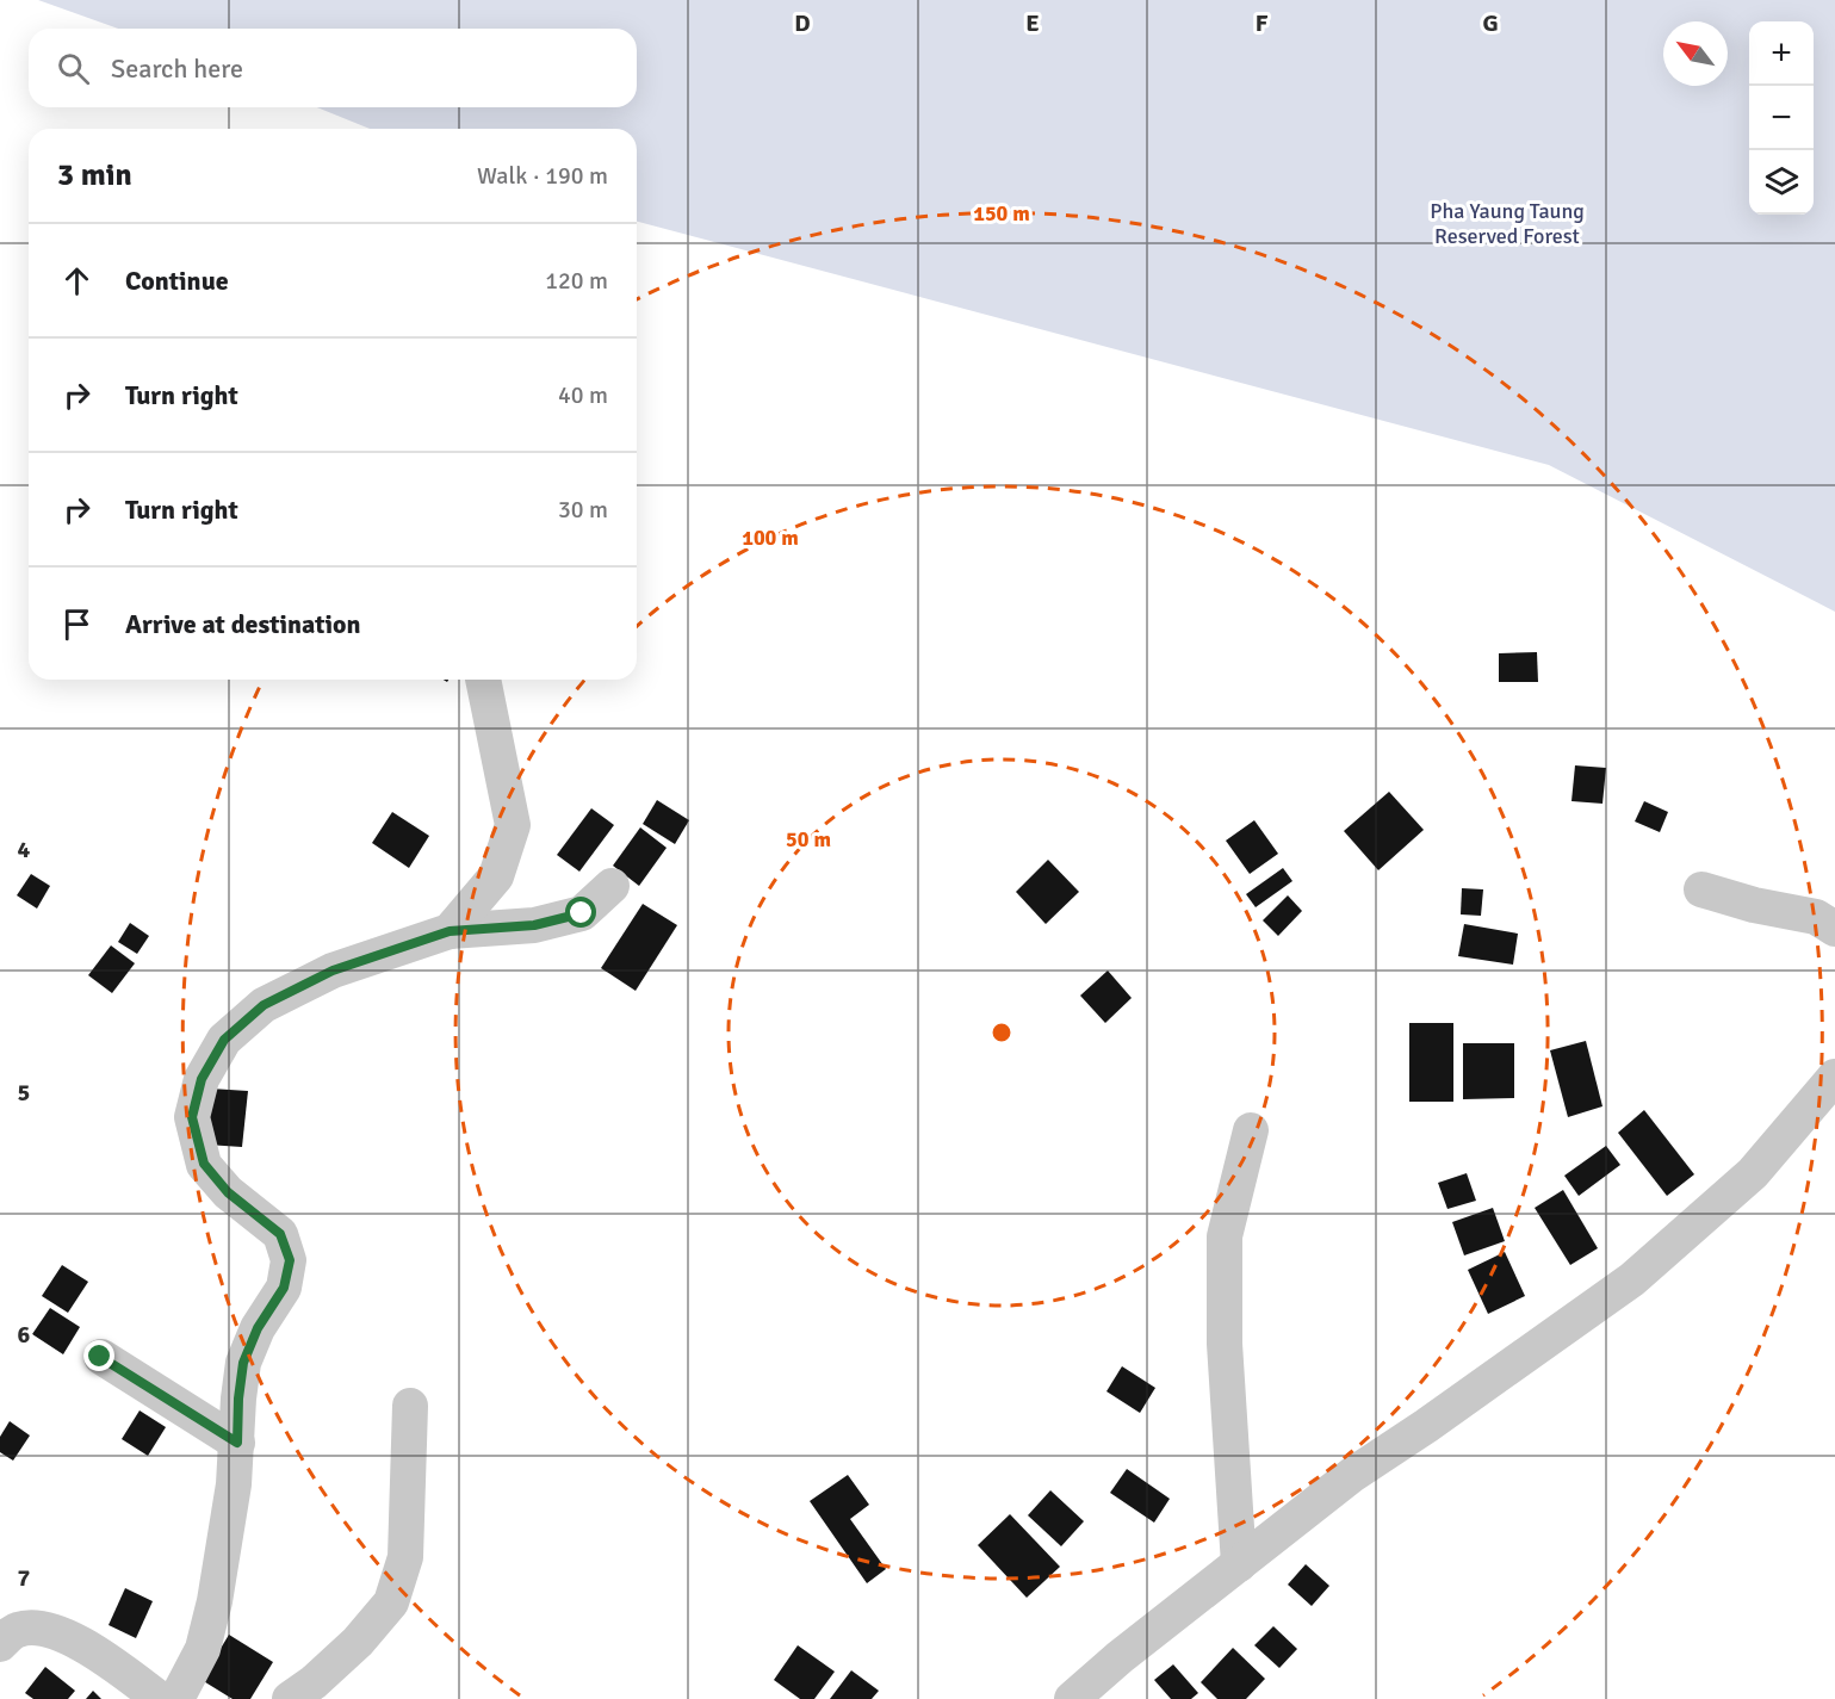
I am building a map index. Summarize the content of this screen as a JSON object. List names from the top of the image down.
{
  "parks": ["Pha Yaung Taung Reserved Forest"],
  "north": "top left",
  "page": {
    "map_buttons": ["+", "−"],
    "search": "Search here",
    "heading": ["3 min", "Walk · 190 m"],
    "list": [
      ["Continue", "120 m"],
      ["Turn right", "40 m"],
      ["Turn right", "30 m"],
      "Arrive at destination"
    ]
  },
  "grid": {
    "columns": [
      "D",
      "E",
      "F",
      "G"
    ],
    "rows": [
      "4",
      "5",
      "6",
      "7"
    ]
  },
  "rings": ["150 m", "100 m", "50 m"]
}
